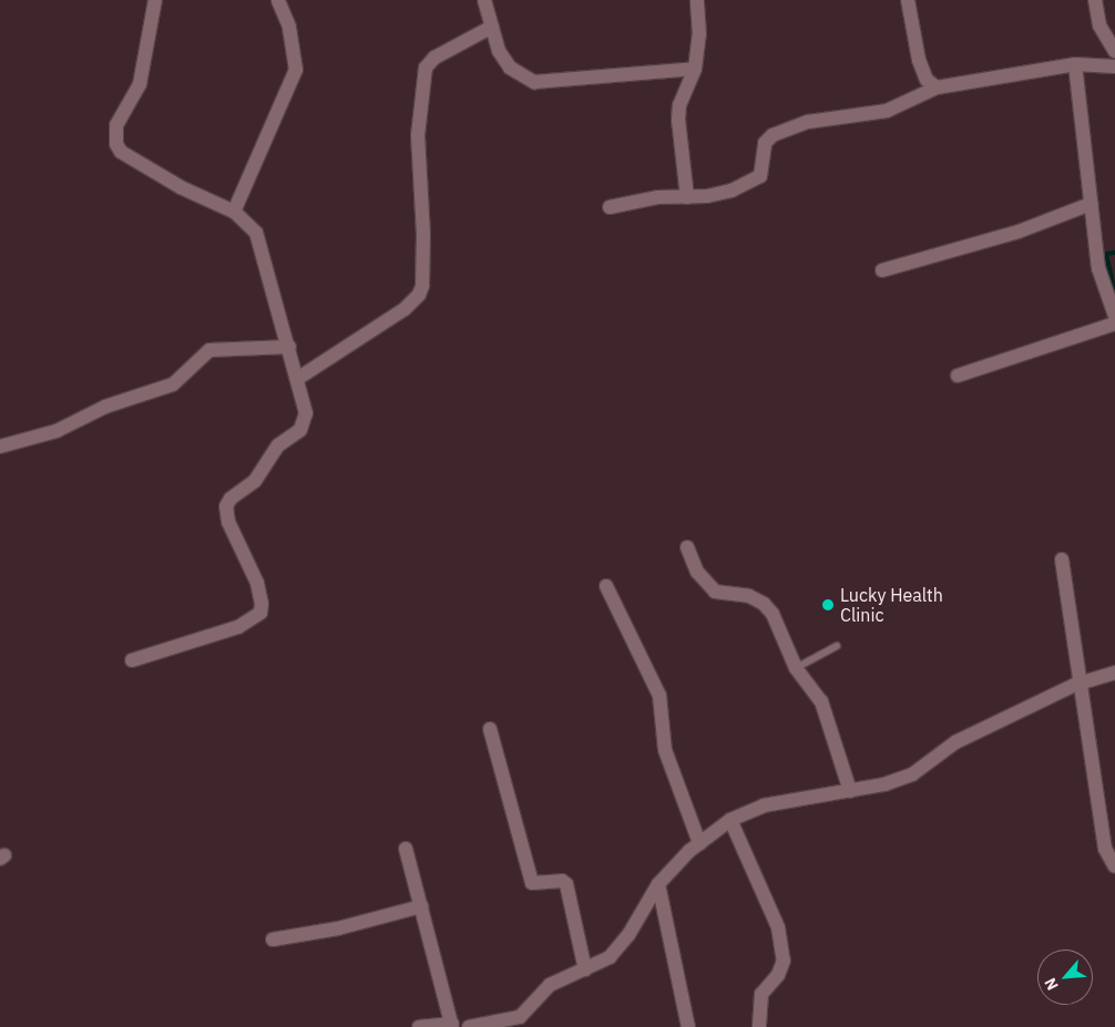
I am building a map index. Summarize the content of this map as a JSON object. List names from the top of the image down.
{
  "places": ["Lucky Health Clinic"],
  "north": "bottom left"
}
